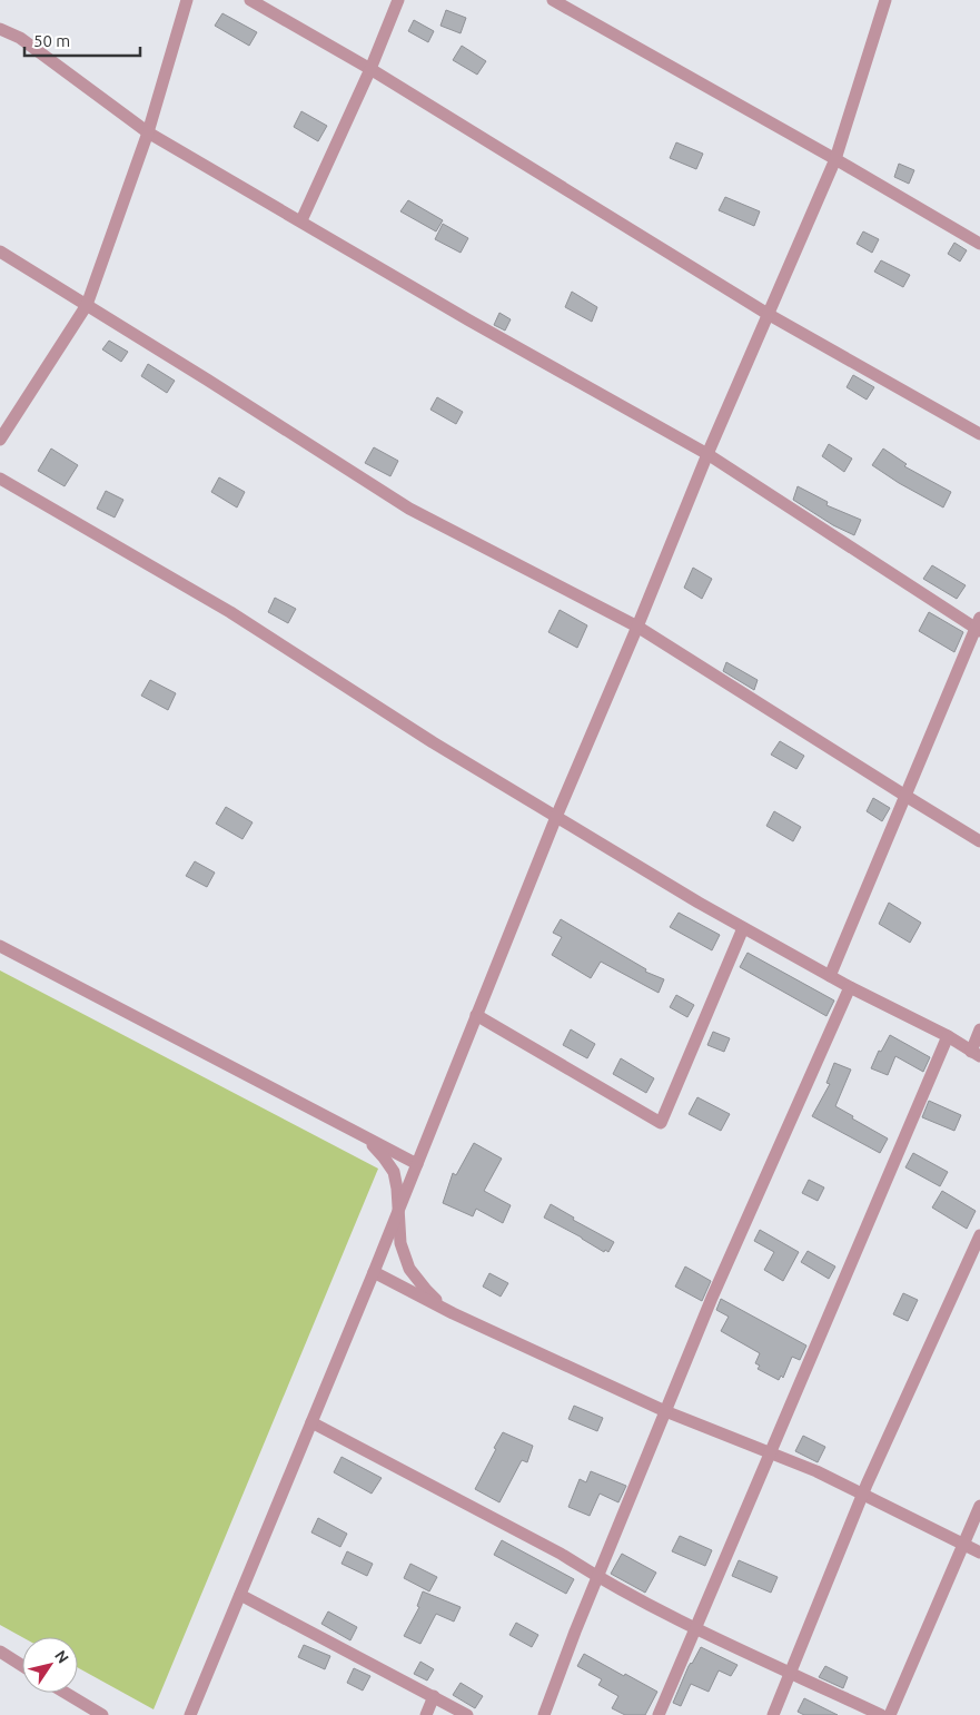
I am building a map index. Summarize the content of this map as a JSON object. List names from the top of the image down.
{
  "scale_bar": "50 m",
  "north": "top right"
}
